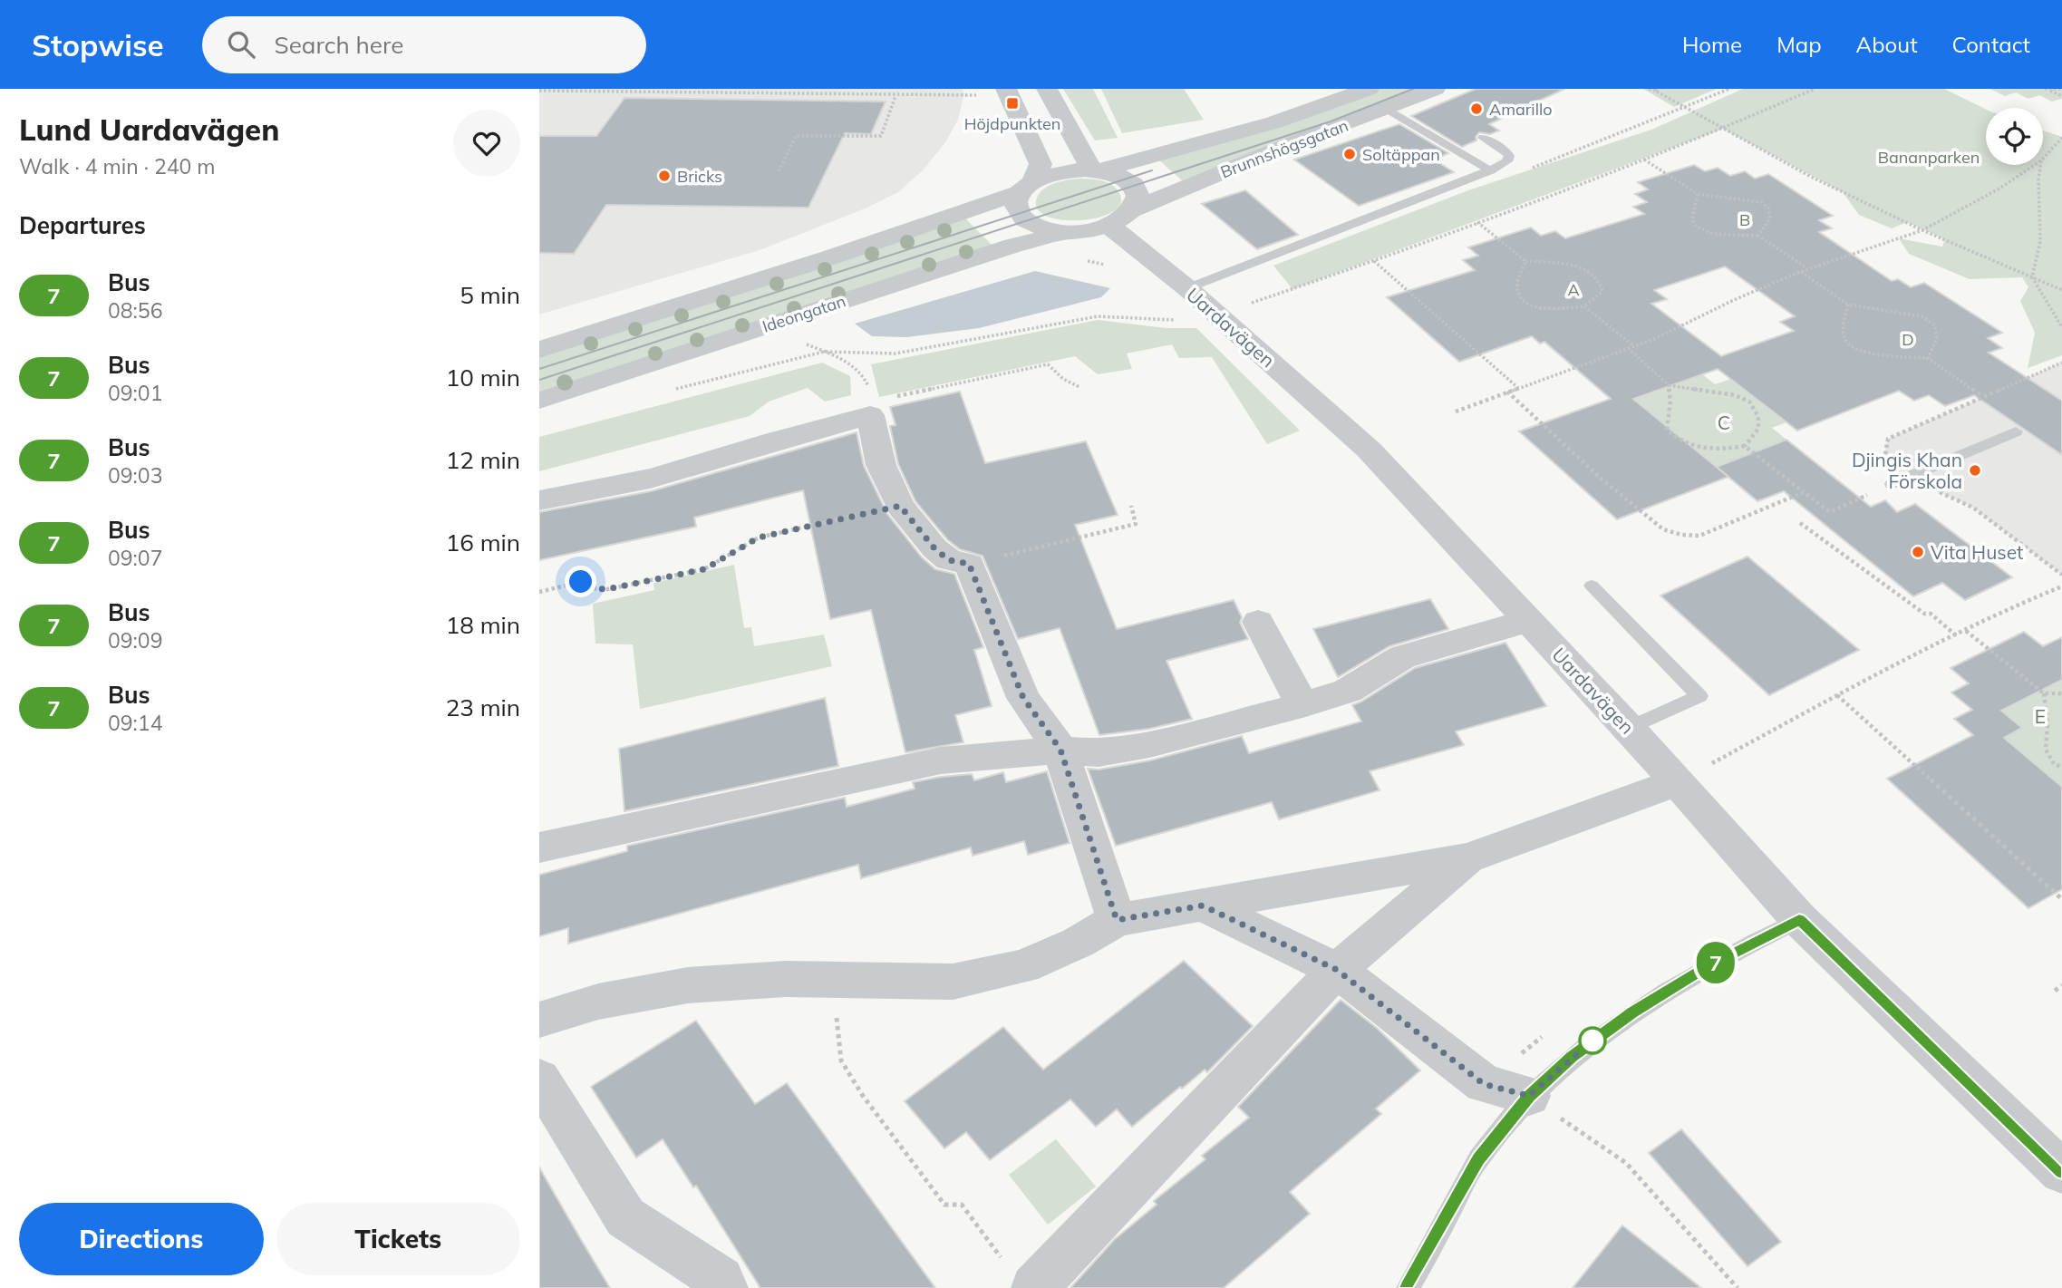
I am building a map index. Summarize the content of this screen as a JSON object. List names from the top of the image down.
{
  "streets": {
    "street": ["Brunnshögsgatan", "Ideongatan", "Uardavägen"]
  },
  "crossings": [
    ["Brunnshögsgatan", "Ideongatan"],
    ["Brunnshögsgatan", "Uardavägen"]
  ],
  "parks": [
    "Bananparken",
    "B",
    "A",
    "D",
    "C",
    "E"
  ],
  "places": {
    "transit": ["Höjdpunkten"],
    "other": [
      "Amarillo",
      "Soltäppan",
      "Bricks",
      "Djingis Khan Förskola",
      "Vita Huset"
    ]
  },
  "lines": ["bus line 7"],
  "page": {
    "header": "Stopwise",
    "search": "Search here",
    "nav": [
      "Home",
      "Map",
      "About",
      "Contact"
    ],
    "heading": [
      ["Lund Uardavägen", "Walk · 4 min · 240 m"],
      "Departures"
    ],
    "on_map": "7",
    "list": [
      {
        "mark": "7",
        "name": "Bus",
        "note": "08:56",
        "value": "5 min"
      },
      {
        "mark": "7",
        "name": "Bus",
        "note": "09:01",
        "value": "10 min"
      },
      {
        "mark": "7",
        "name": "Bus",
        "note": "09:03",
        "value": "12 min"
      },
      {
        "mark": "7",
        "name": "Bus",
        "note": "09:07",
        "value": "16 min"
      },
      {
        "mark": "7",
        "name": "Bus",
        "note": "09:09",
        "value": "18 min"
      },
      {
        "mark": "7",
        "name": "Bus",
        "note": "09:14",
        "value": "23 min"
      }
    ],
    "buttons": ["Directions", "Tickets"]
  }
}
